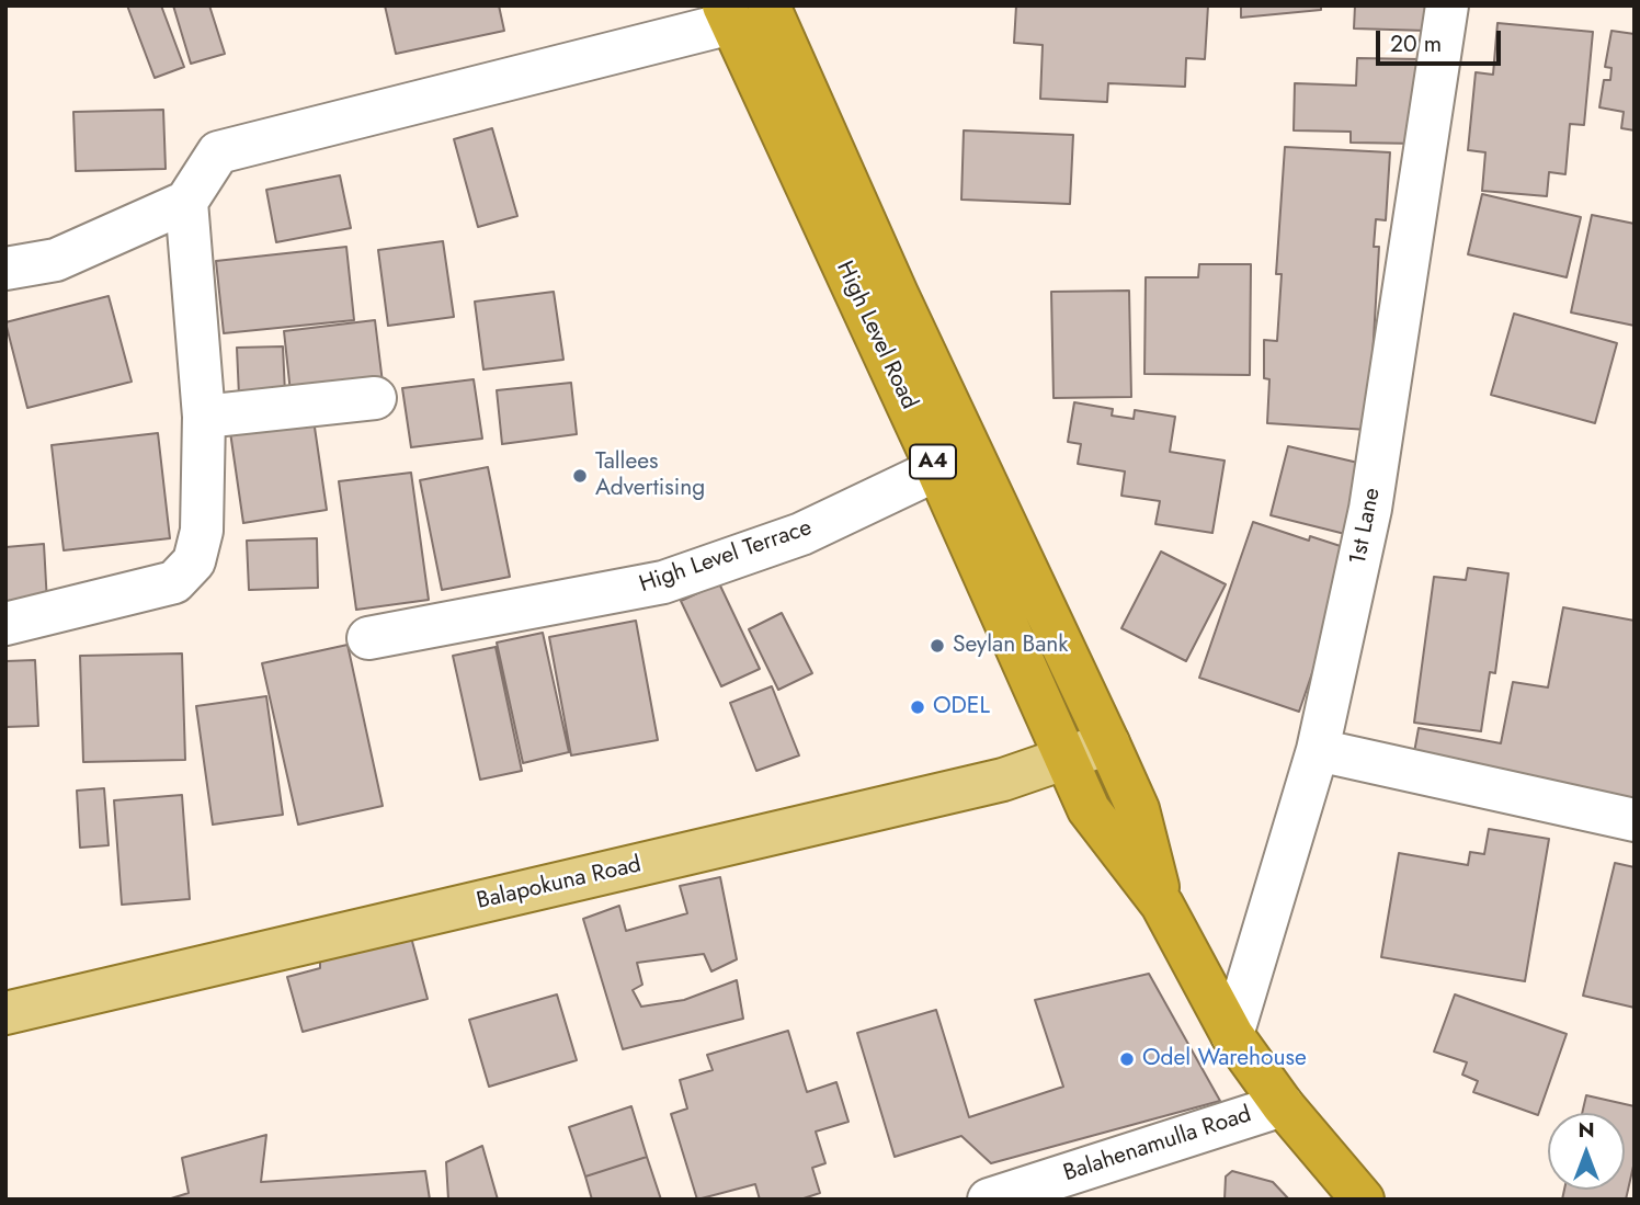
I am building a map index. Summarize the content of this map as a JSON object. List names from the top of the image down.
{
  "streets": {
    "highway": ["High Level Road", "A4"],
    "main road": ["Balapokuna Road"],
    "street": ["1st Lane", "High Level Terrace", "Balahenamulla Road"]
  },
  "crossings": [
    ["High Level Road", "1st Lane"],
    ["High Level Road", "High Level Terrace"],
    ["High Level Road", "Balapokuna Road"],
    ["High Level Road", "Balahenamulla Road"]
  ],
  "places": [
    "Tallees Advertising",
    "Seylan Bank",
    "ODEL",
    "Odel Warehouse"
  ],
  "scale_bar": "20 m",
  "north": "top"
}
